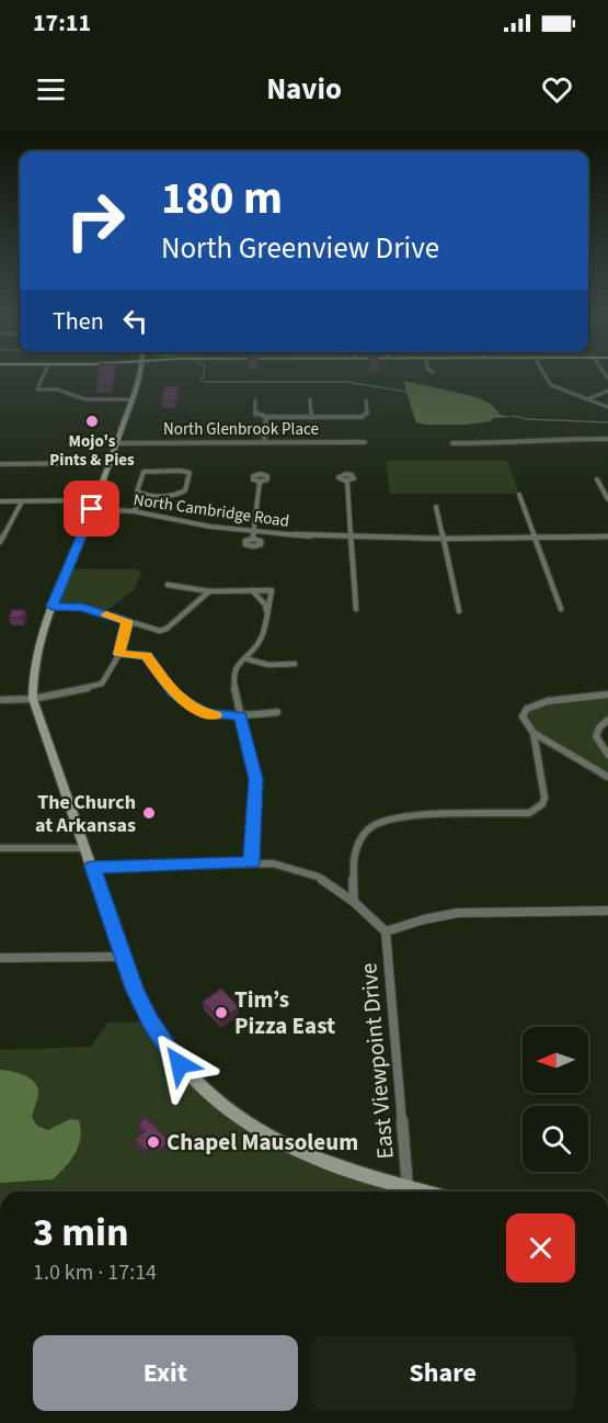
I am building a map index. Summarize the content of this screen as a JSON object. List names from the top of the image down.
{
  "streets": {
    "street": ["North Glenbrook Place", "North Cambridge Road", "East Viewpoint Drive"]
  },
  "places": [
    "Mojo's Pints & Pies",
    "The Church at Arkansas",
    "Tim’s Pizza East",
    "Chapel Mausoleum"
  ],
  "north": "left",
  "page": {
    "status": "17:11",
    "header": "Navio",
    "turn": ["180 m", "North Greenview Drive"],
    "then": "Then",
    "heading": ["3 min", "1.0 km · 17:14"],
    "buttons": ["Exit", "Share"]
  }
}
